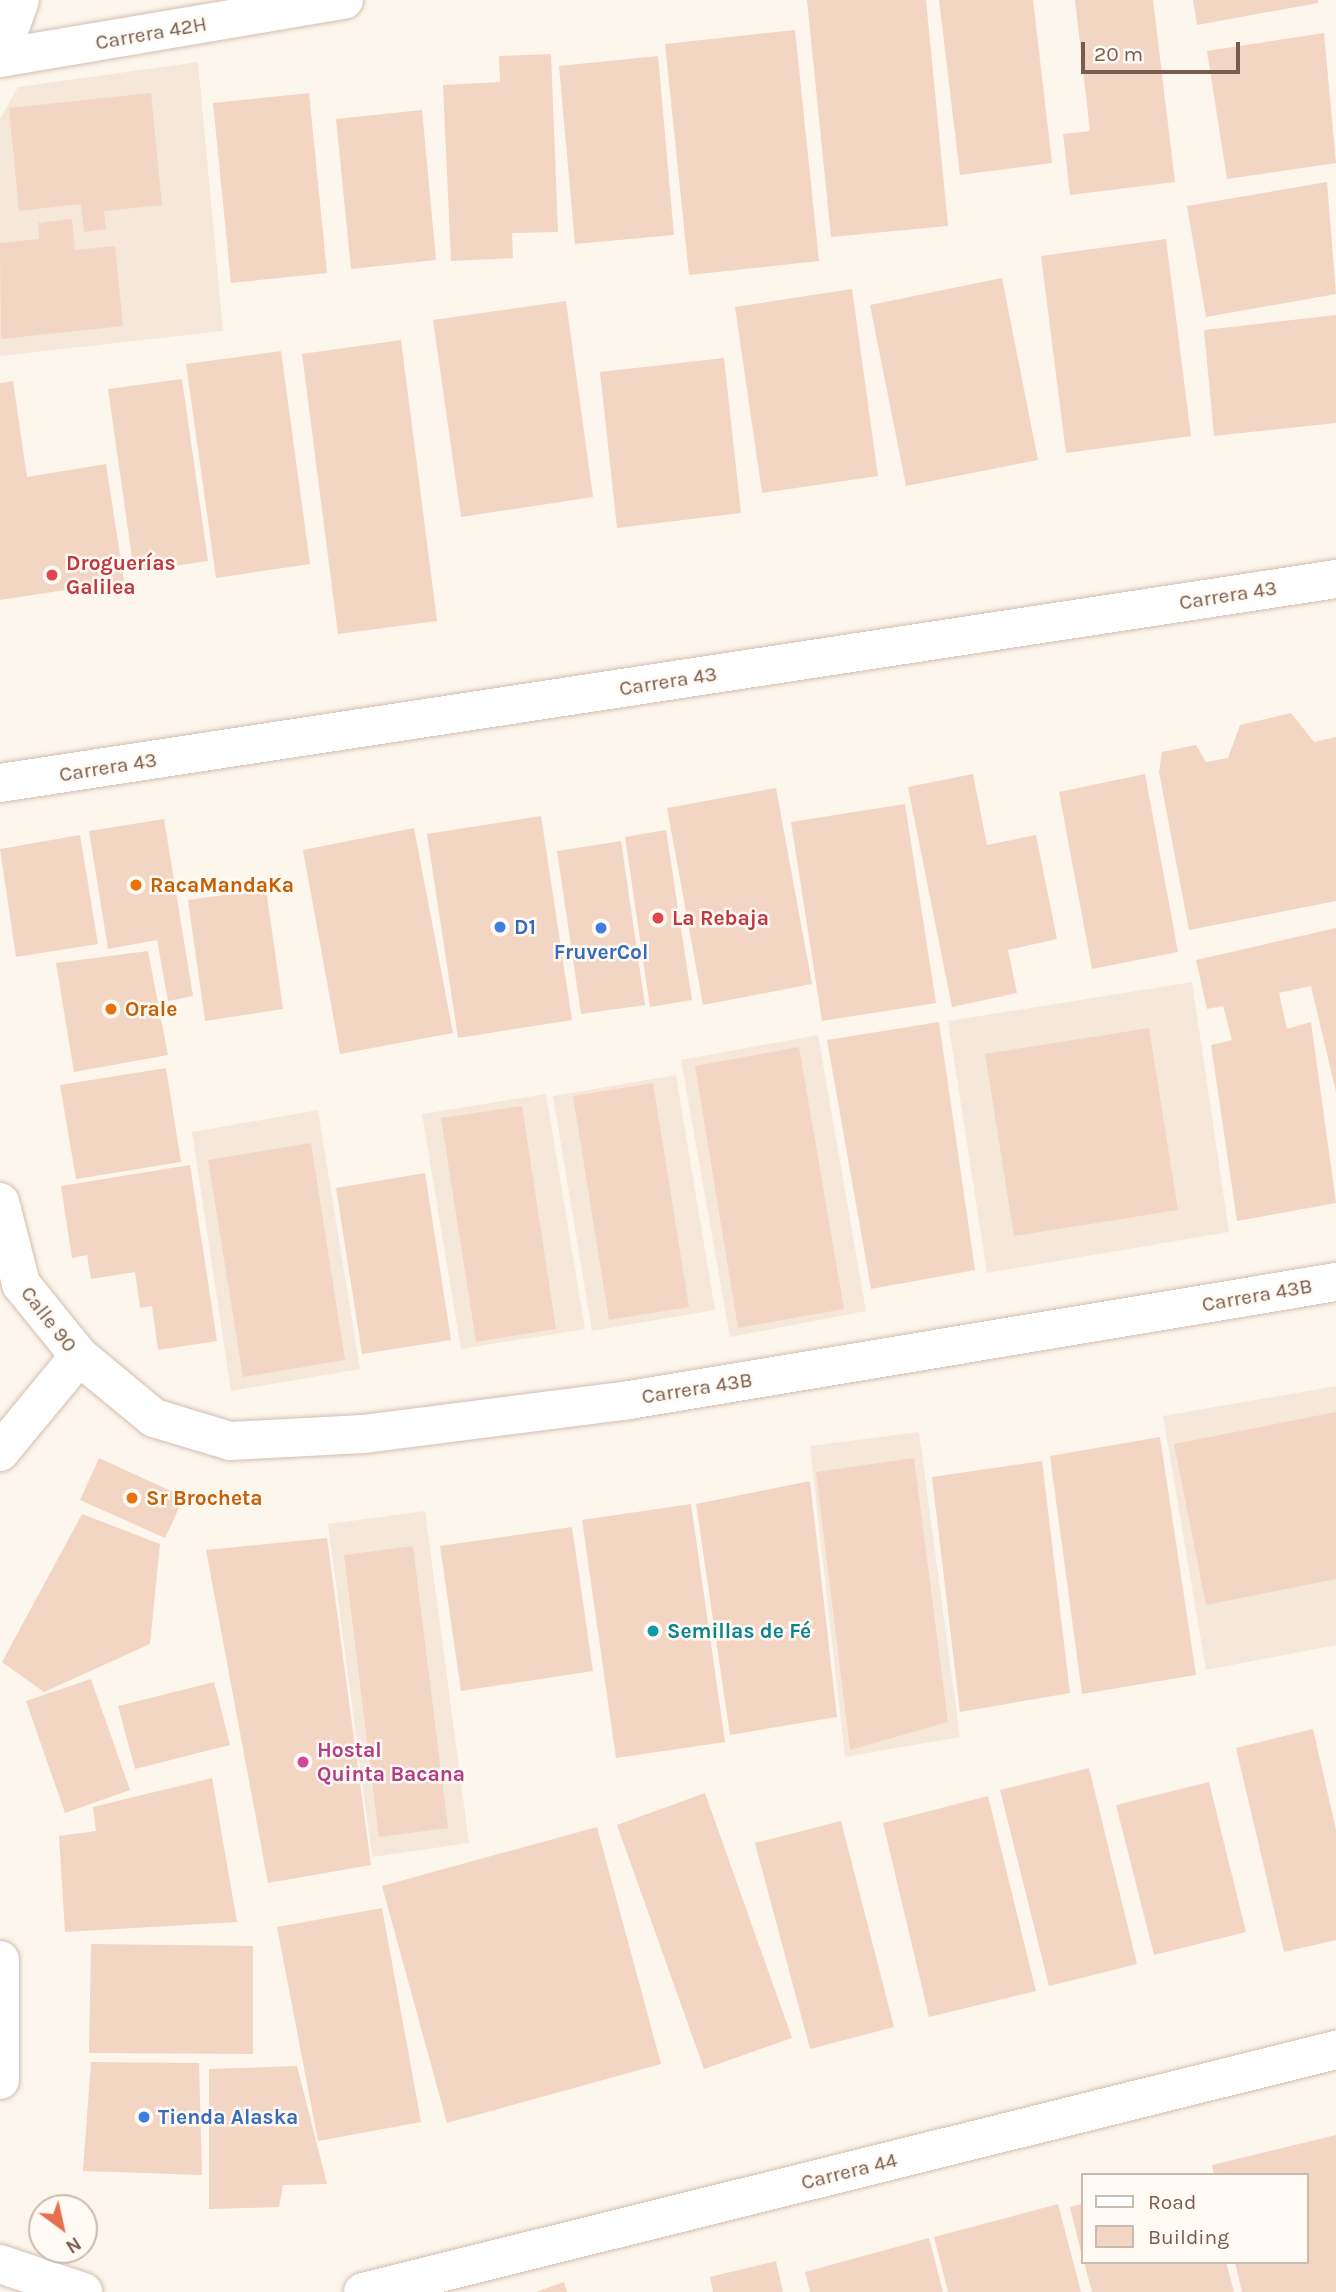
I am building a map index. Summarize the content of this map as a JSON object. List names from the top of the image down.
{
  "streets": {
    "street": [
      "Carrera 42H",
      "Carrera 43",
      "Carrera 43B",
      "Calle 90",
      "Carrera 44"
    ]
  },
  "crossings": [
    ["Carrera 43B", "Calle 90"]
  ],
  "places": [
    "Droguerías Galilea",
    "RacaMandaKa",
    "La Rebaja",
    "D1",
    "FruverCol",
    "Orale",
    "Sr Brocheta",
    "Semillas de Fé",
    "Hostal Quinta Bacana",
    "Tienda Alaska"
  ],
  "legend": ["Road", "Building"],
  "scale_bar": "20 m",
  "north": "bottom right"
}
